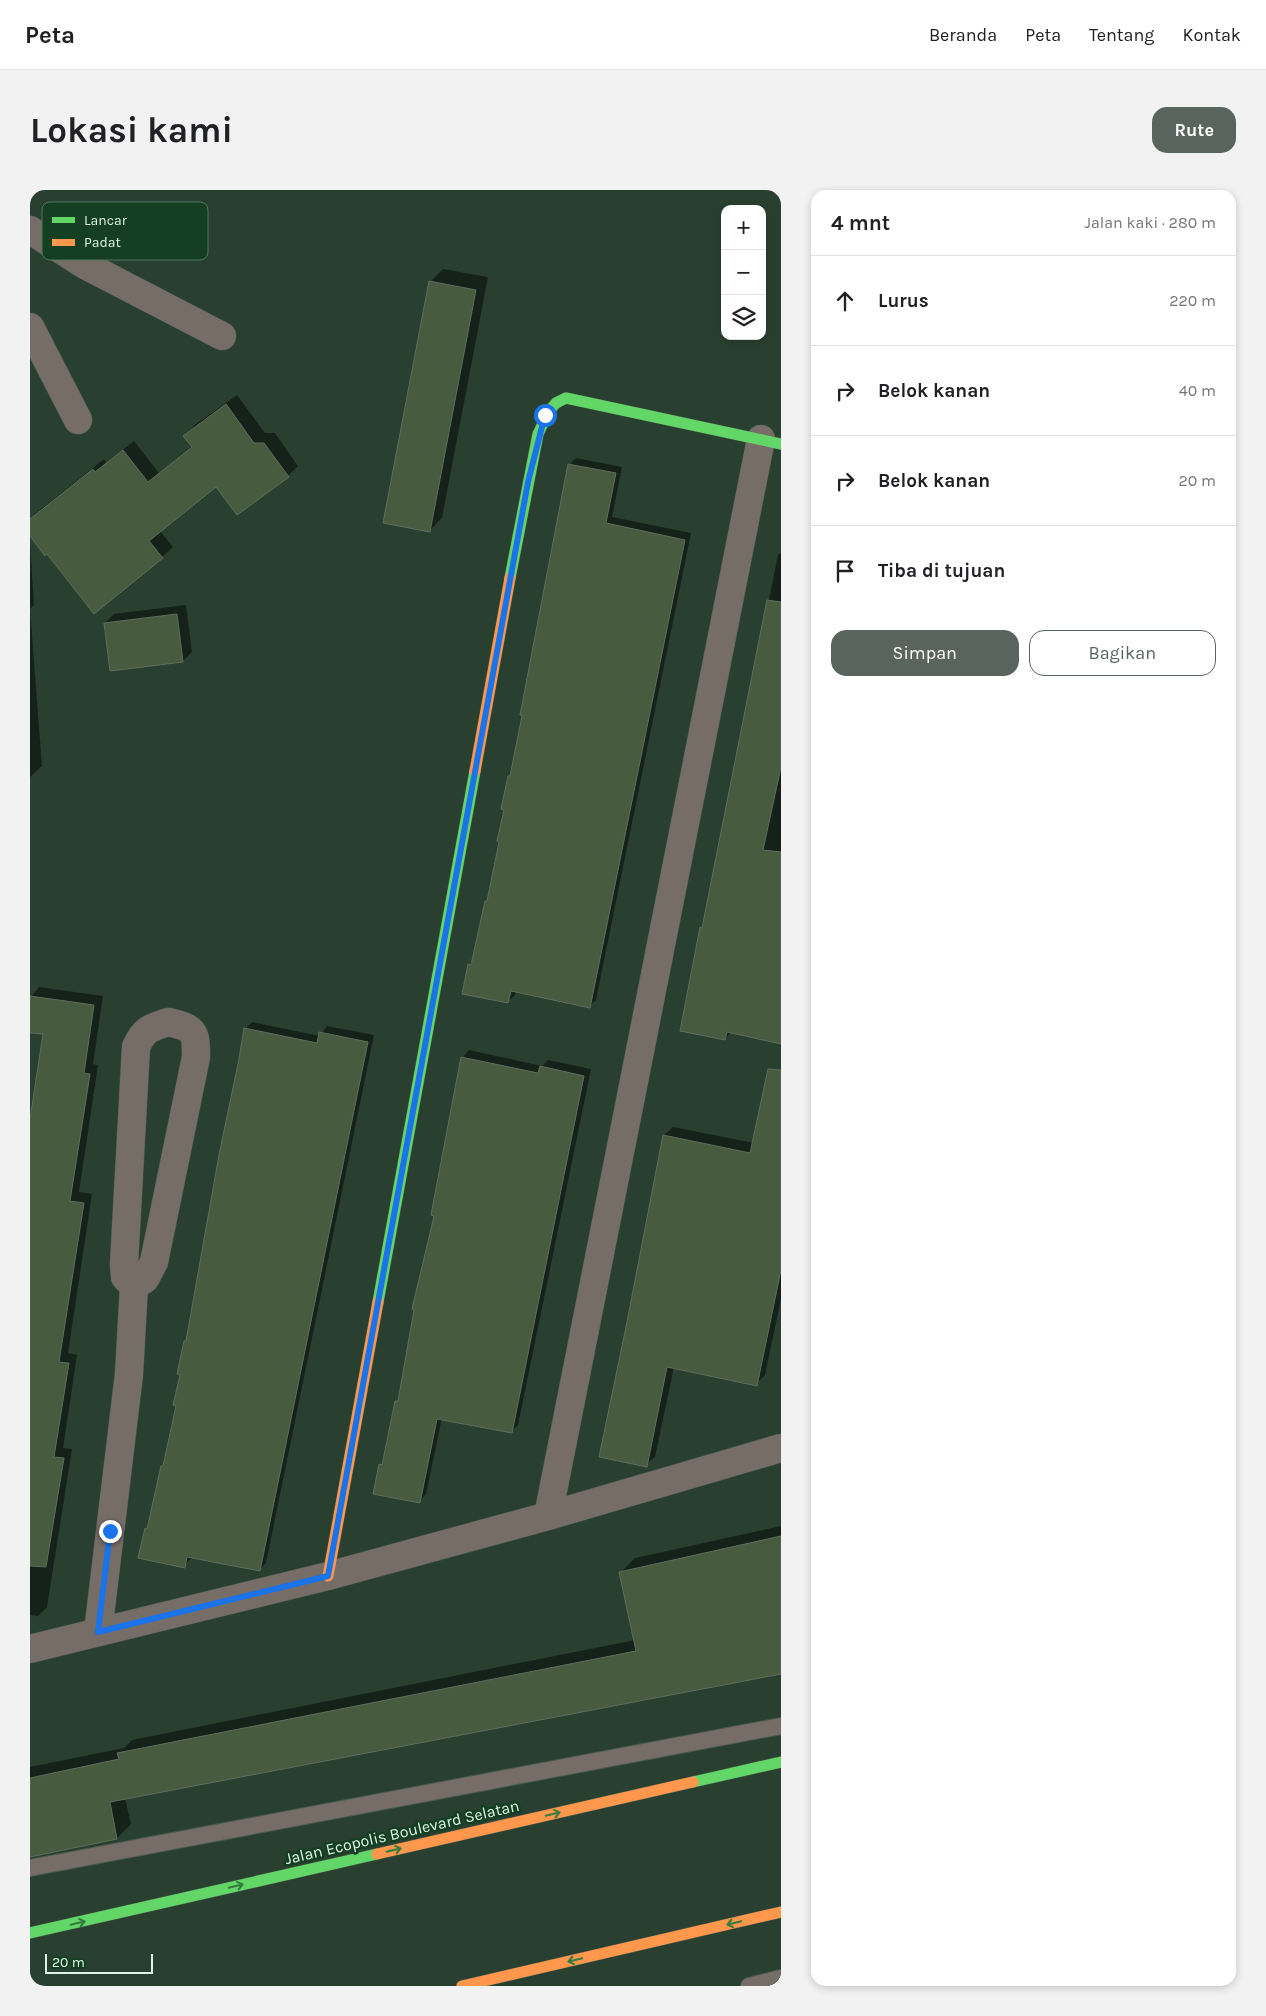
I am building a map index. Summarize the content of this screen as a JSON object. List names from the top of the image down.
{
  "streets": {
    "street": ["Jalan Ecopolis Boulevard Selatan"]
  },
  "one_way": ["Jalan Ecopolis Boulevard Selatan"],
  "legend": ["Lancar", "Padat"],
  "scale_bar": "20 m",
  "page": {
    "header": "Peta",
    "nav": [
      "Beranda",
      "Peta",
      "Tentang",
      "Kontak"
    ],
    "buttons": [
      "Rute",
      ["Simpan", "Bagikan"]
    ],
    "title": "Lokasi kami",
    "heading": ["4 mnt", "Jalan kaki · 280 m"],
    "map_buttons": ["+", "−"],
    "list": [
      ["Lurus", "220 m"],
      ["Belok kanan", "40 m"],
      ["Belok kanan", "20 m"],
      "Tiba di tujuan"
    ],
    "scale": "20 m"
  }
}
